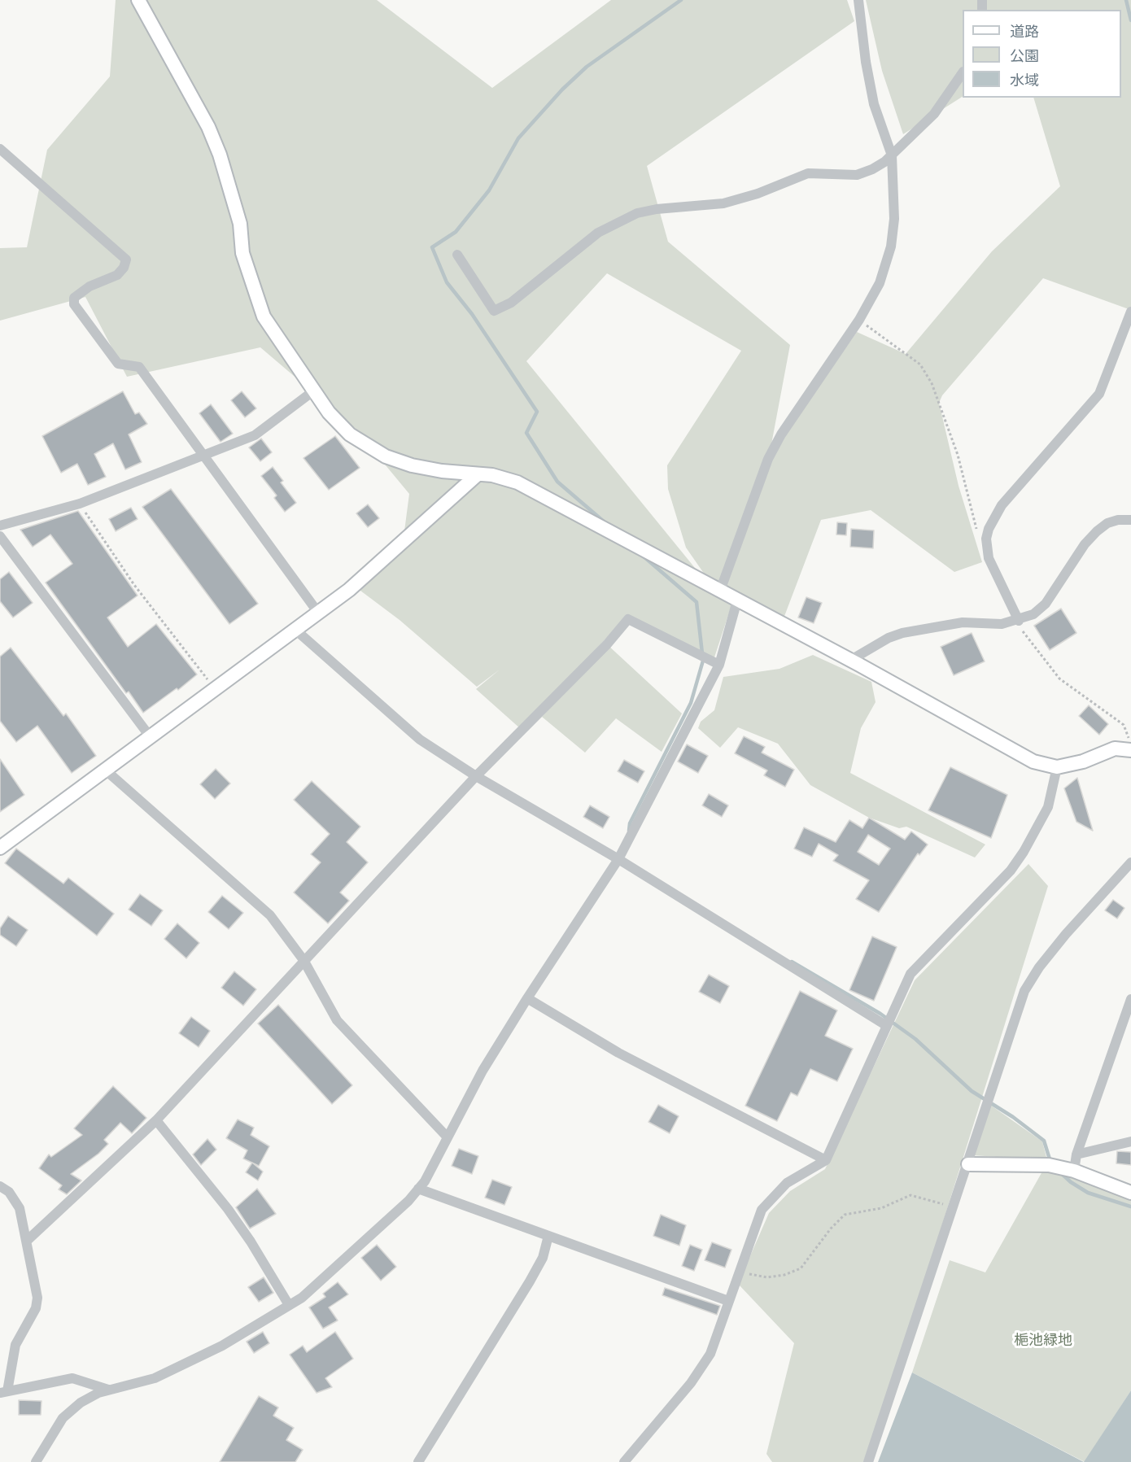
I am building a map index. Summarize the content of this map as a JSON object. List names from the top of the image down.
{
  "parks": ["梔池緑地"],
  "legend": ["道路", "公園", "水域"]
}
